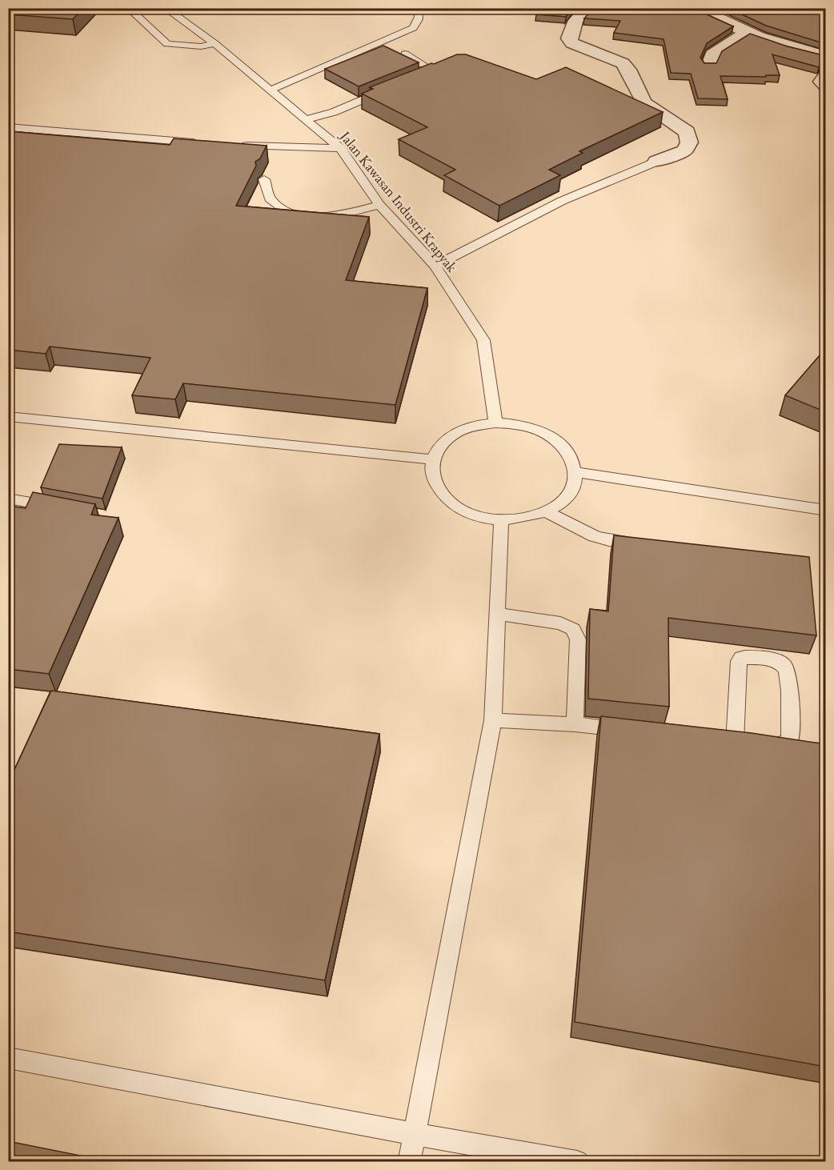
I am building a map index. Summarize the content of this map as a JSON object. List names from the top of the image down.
{
  "streets": {
    "lane": ["Jalan Kawasan Industri Krapyak"]
  }
}
